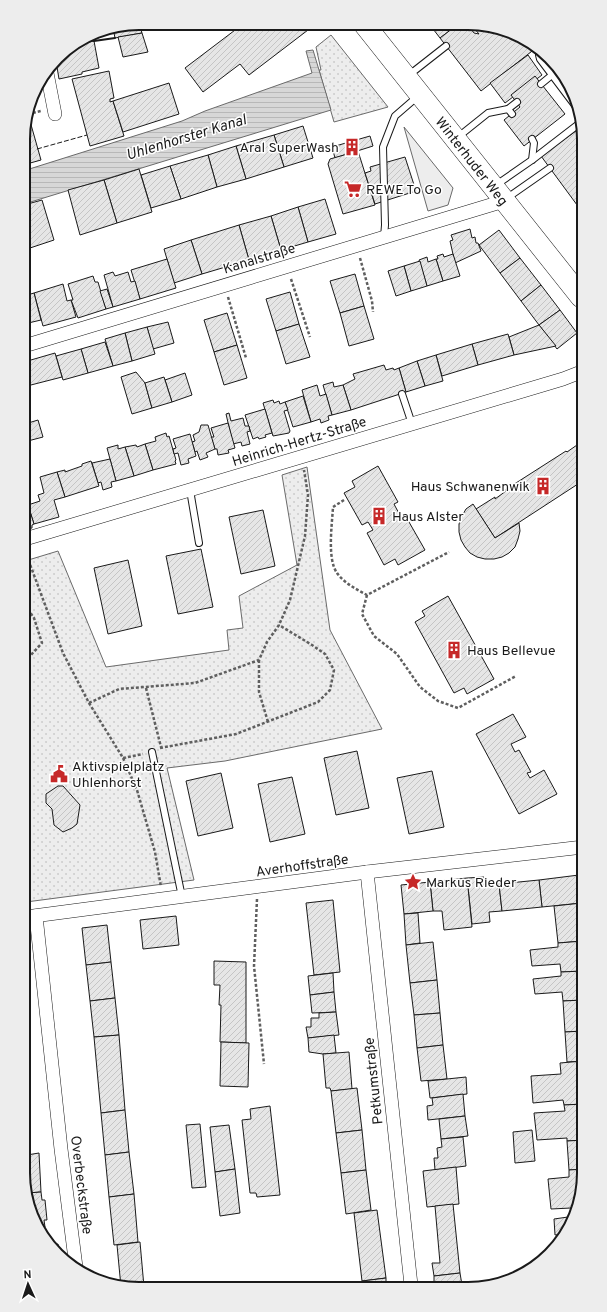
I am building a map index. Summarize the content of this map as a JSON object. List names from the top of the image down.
{
  "streets": {
    "main road": ["Winterhuder Weg"],
    "street": [
      "Kanalstraße",
      "Heinrich-Hertz-Straße",
      "Averhoffstraße",
      "Petkumstraße",
      "Overbeckstraße"
    ]
  },
  "crossings": [
    ["Winterhuder Weg", "Kanalstraße"],
    ["Averhoffstraße", "Petkumstraße"],
    ["Averhoffstraße", "Overbeckstraße"]
  ],
  "water": ["Uhlenhorster Kanal"],
  "places": {
    "building": [
      "Aral SuperWash",
      "Haus Schwanenwik",
      "Haus Alster",
      "Haus Bellevue"
    ],
    "supermarket": ["REWE To Go"],
    "public building": ["Aktivspielplatz Uhlenhorst"],
    "place": ["Markus Rieder"]
  },
  "north": "top"
}
